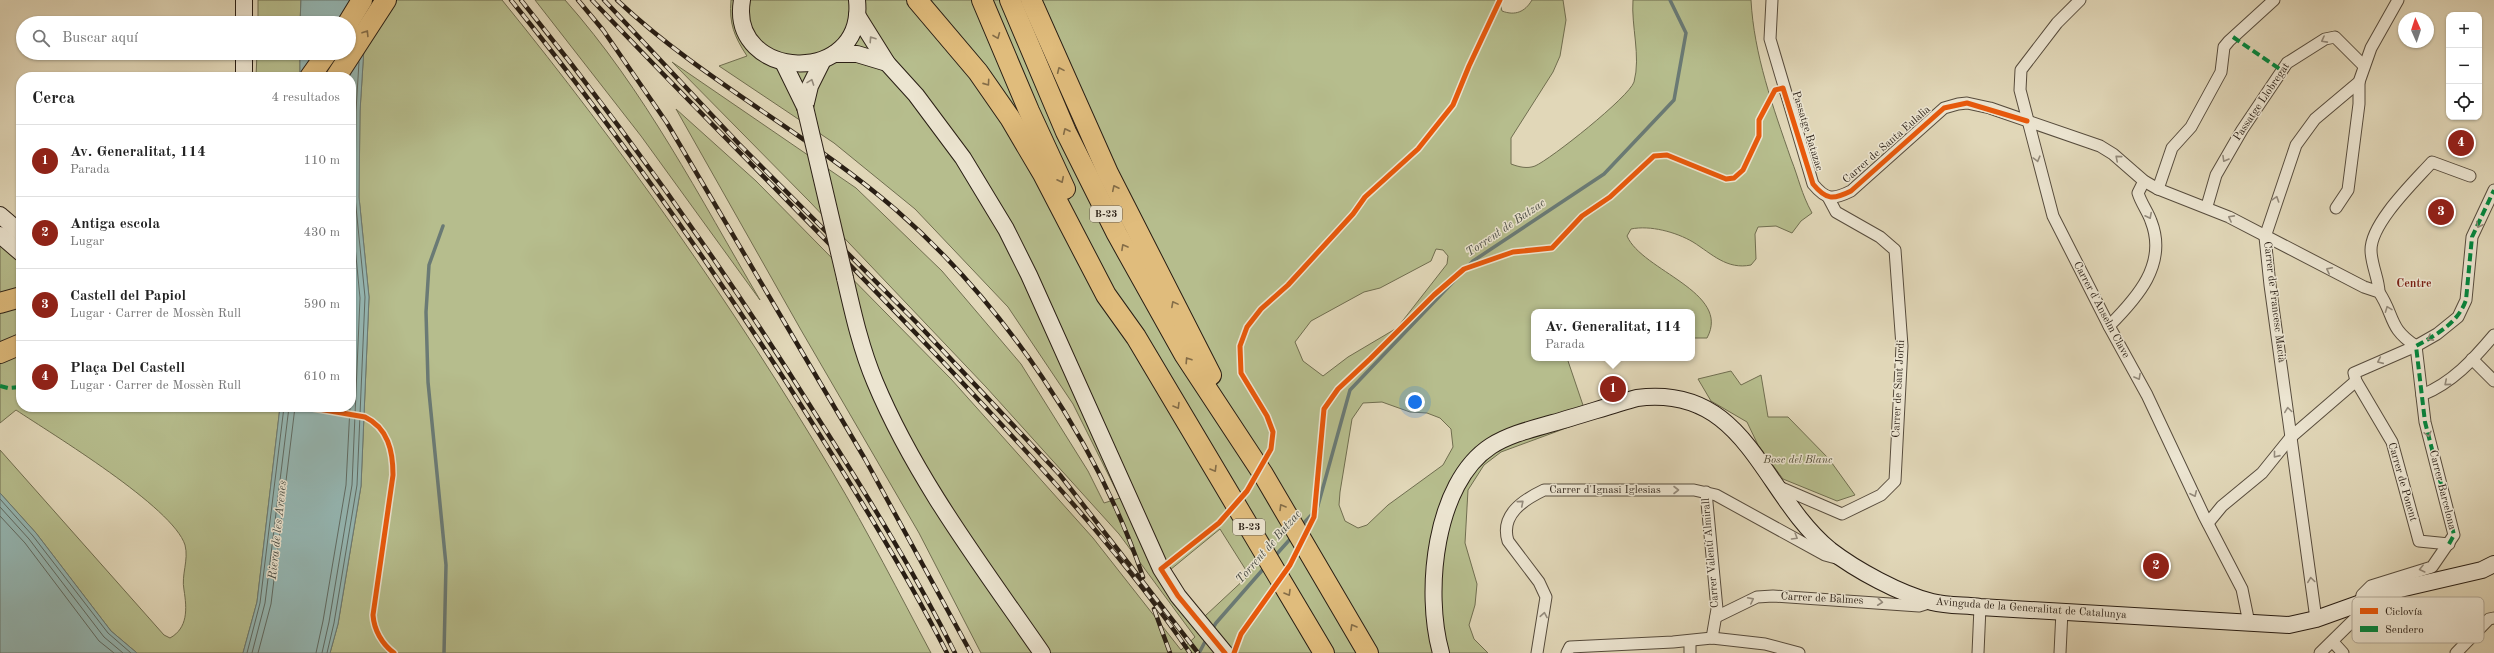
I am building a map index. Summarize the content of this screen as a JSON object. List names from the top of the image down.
{
  "streets": {
    "highway": ["B-23"],
    "street": [
      "Passatge Llobregat",
      "Passatge Batazac",
      "Carrer de Santa Eulalia",
      "Carrer de Francesc Macià",
      "Carrer d'Anselm Clave",
      "Carrer de Sant Jordi",
      "Carrer de Ponent",
      "Carrer d'Ignasi Iglesias",
      "Carrer Barcelona",
      "Carrer Valentí Almirall",
      "Carrer de Balmes",
      "Avinguda de la Generalitat de Catalunya"
    ]
  },
  "crossings": [
    ["Passatge Llobregat", "Carrer de Santa Eulalia"],
    ["Passatge Batazac", "Carrer de Santa Eulalia"],
    ["Passatge Batazac", "Carrer de Sant Jordi"],
    ["Carrer de Santa Eulalia", "Carrer de Francesc Macià"],
    ["Carrer de Santa Eulalia", "Carrer d'Anselm Clave"],
    ["Carrer de Santa Eulalia", "Carrer de Sant Jordi"],
    ["Carrer de Francesc Macià", "Avinguda de la Generalitat de Catalunya"],
    ["Carrer d'Anselm Clave", "Avinguda de la Generalitat de Catalunya"],
    ["Carrer de Sant Jordi", "Avinguda de la Generalitat de Catalunya"],
    ["Carrer de Ponent", "Carrer Barcelona"],
    ["Carrer d'Ignasi Iglesias", "Carrer Valentí Almirall"],
    ["Carrer d'Ignasi Iglesias", "Avinguda de la Generalitat de Catalunya"],
    ["Carrer Valentí Almirall", "Carrer de Balmes"],
    ["Carrer de Balmes", "Avinguda de la Generalitat de Catalunya"]
  ],
  "one_way": [
    "Carrer de Santa Eulalia",
    "Carrer de Francesc Macià",
    "Carrer d'Anselm Clave",
    "Carrer Barcelona"
  ],
  "districts": ["Centre"],
  "water": ["Torrent de Batzac", "Riera de les Arenes"],
  "parks": ["Bosc del Blanc"],
  "legend": ["Ciclovía", "Sendero"],
  "north": "top",
  "page": {
    "map_buttons": ["+", "−"],
    "search": "Buscar aquí",
    "heading": ["Cerca", "4 resultados"],
    "list": [
      {
        "mark": "1",
        "name": "Av. Generalitat, 114",
        "note": "Parada",
        "value": "110 m"
      },
      {
        "mark": "2",
        "name": "Antiga escola",
        "note": "Lugar",
        "value": "430 m"
      },
      {
        "mark": "3",
        "name": "Castell del Papiol",
        "note": "Lugar · Carrer de Mossèn Rull",
        "value": "590 m"
      },
      {
        "mark": "4",
        "name": "Plaça Del Castell",
        "note": "Lugar · Carrer de Mossèn Rull",
        "value": "610 m"
      }
    ],
    "pins": [
      "4",
      "3",
      "1",
      "2"
    ],
    "popup": ["Av. Generalitat, 114", "Parada"]
  }
}
